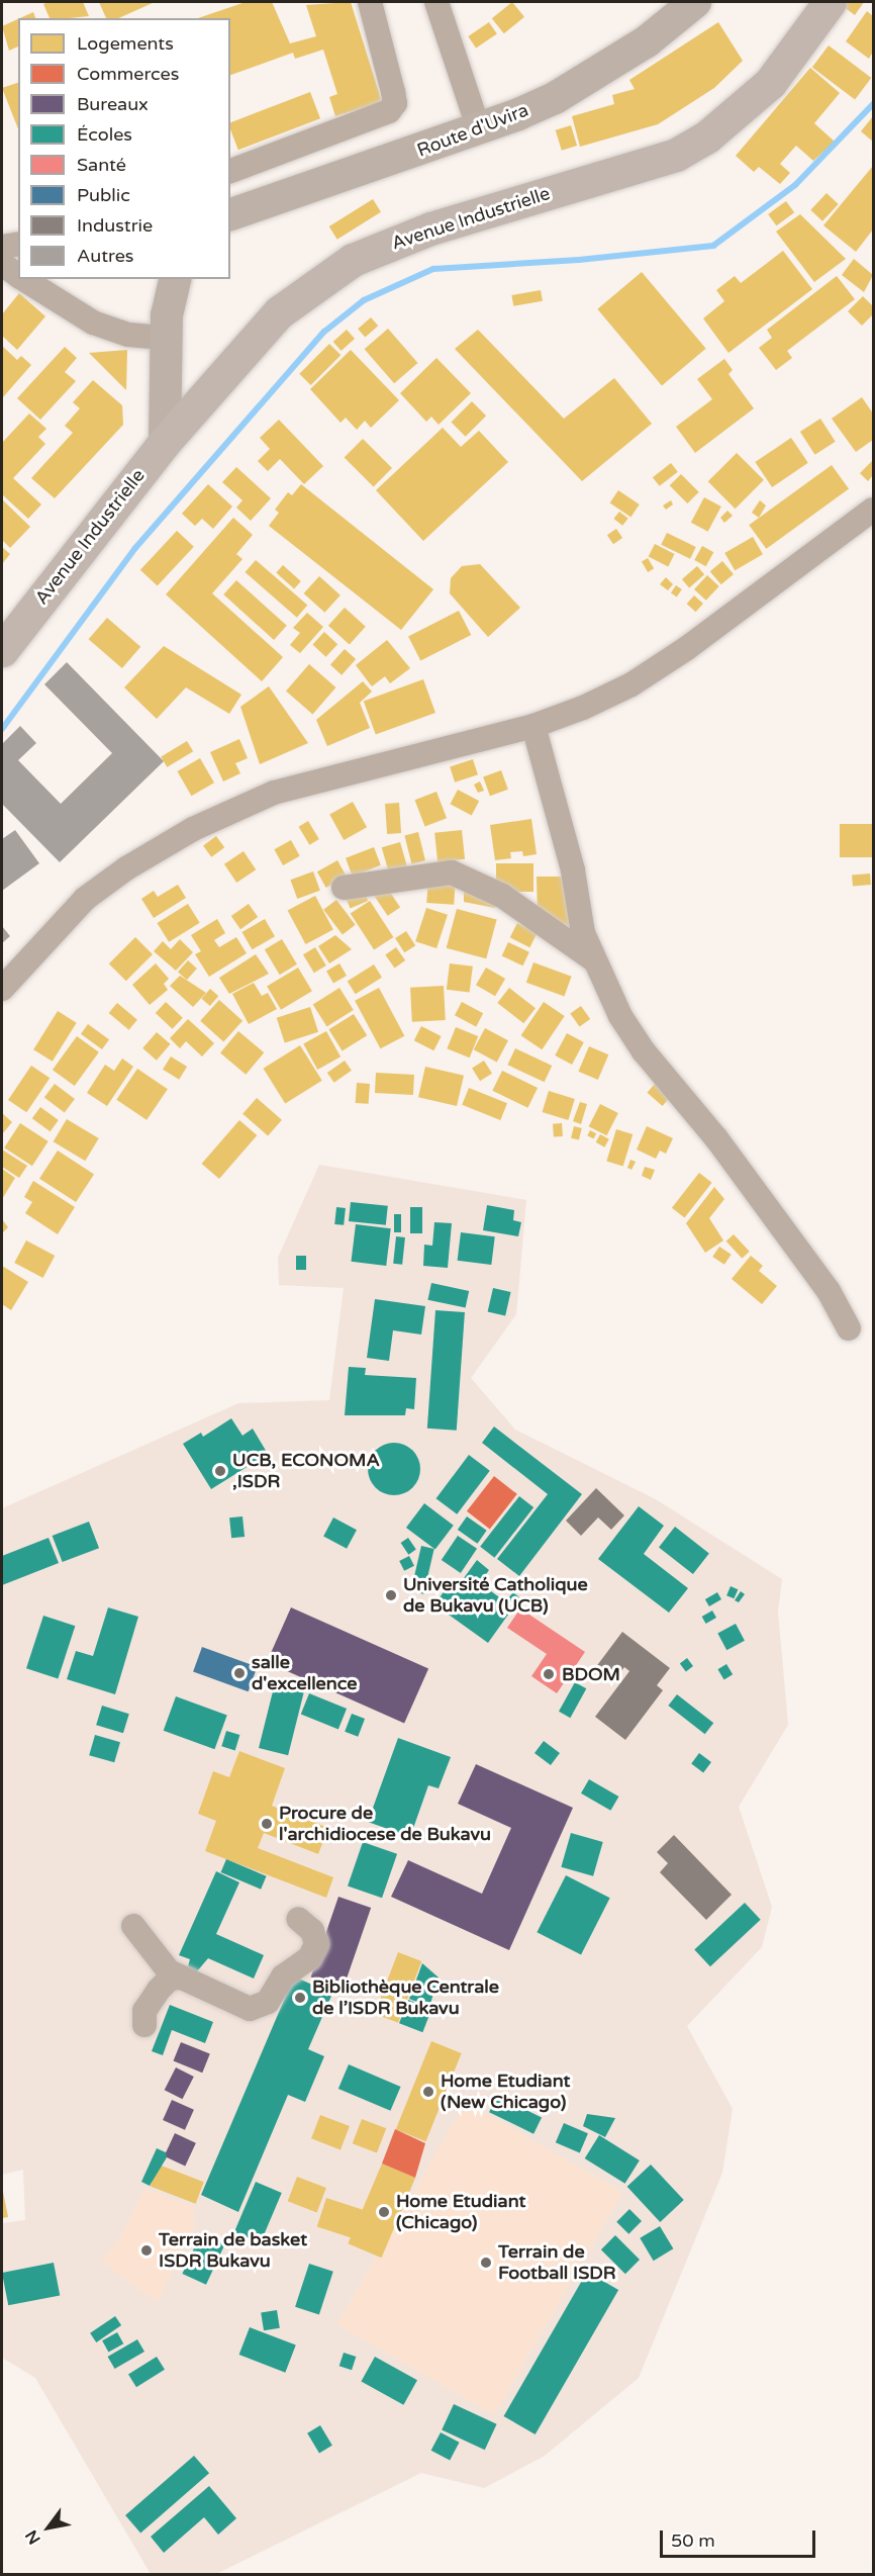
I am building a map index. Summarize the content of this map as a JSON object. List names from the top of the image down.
{
  "streets": {
    "highway": ["Avenue Industrielle"],
    "main road": ["Route d'Uvira"]
  },
  "places": [
    "UCB, ECONOMA ,ISDR",
    "Université Catholique de Bukavu (UCB)",
    "salle d'excellence",
    "BDOM",
    "Procure de l'archidiocese de Bukavu",
    "Bibliothèque Centrale de l’ISDR Bukavu",
    "Home Etudiant (New Chicago)",
    "Home Etudiant (Chicago)",
    "Terrain de basket ISDR Bukavu",
    "Terrain de Football ISDR"
  ],
  "legend": [
    "Logements",
    "Commerces",
    "Bureaux",
    "Écoles",
    "Santé",
    "Public",
    "Industrie",
    "Autres"
  ],
  "scale_bar": "50 m",
  "north": "bottom left"
}
